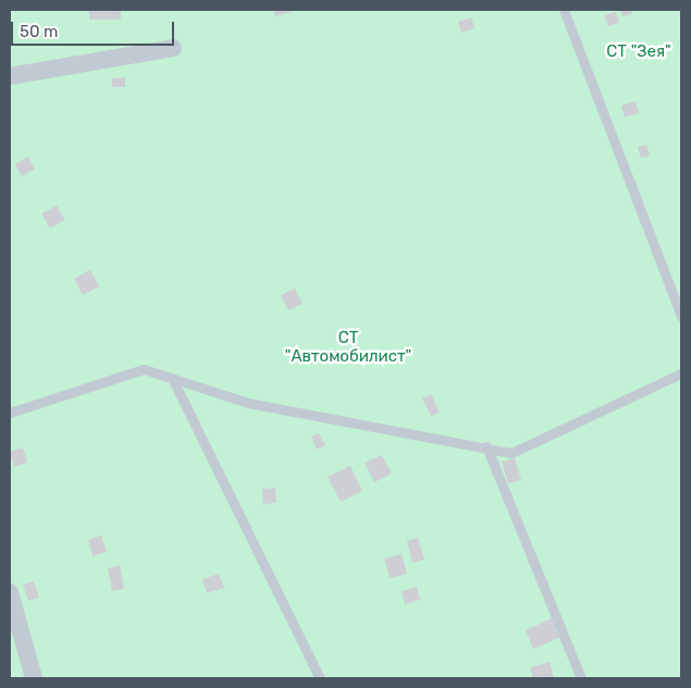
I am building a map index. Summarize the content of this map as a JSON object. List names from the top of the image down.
{
  "parks": ["СТ \"Зея\"", "СТ \"Автомобилист\""],
  "scale_bar": "50 m"
}
